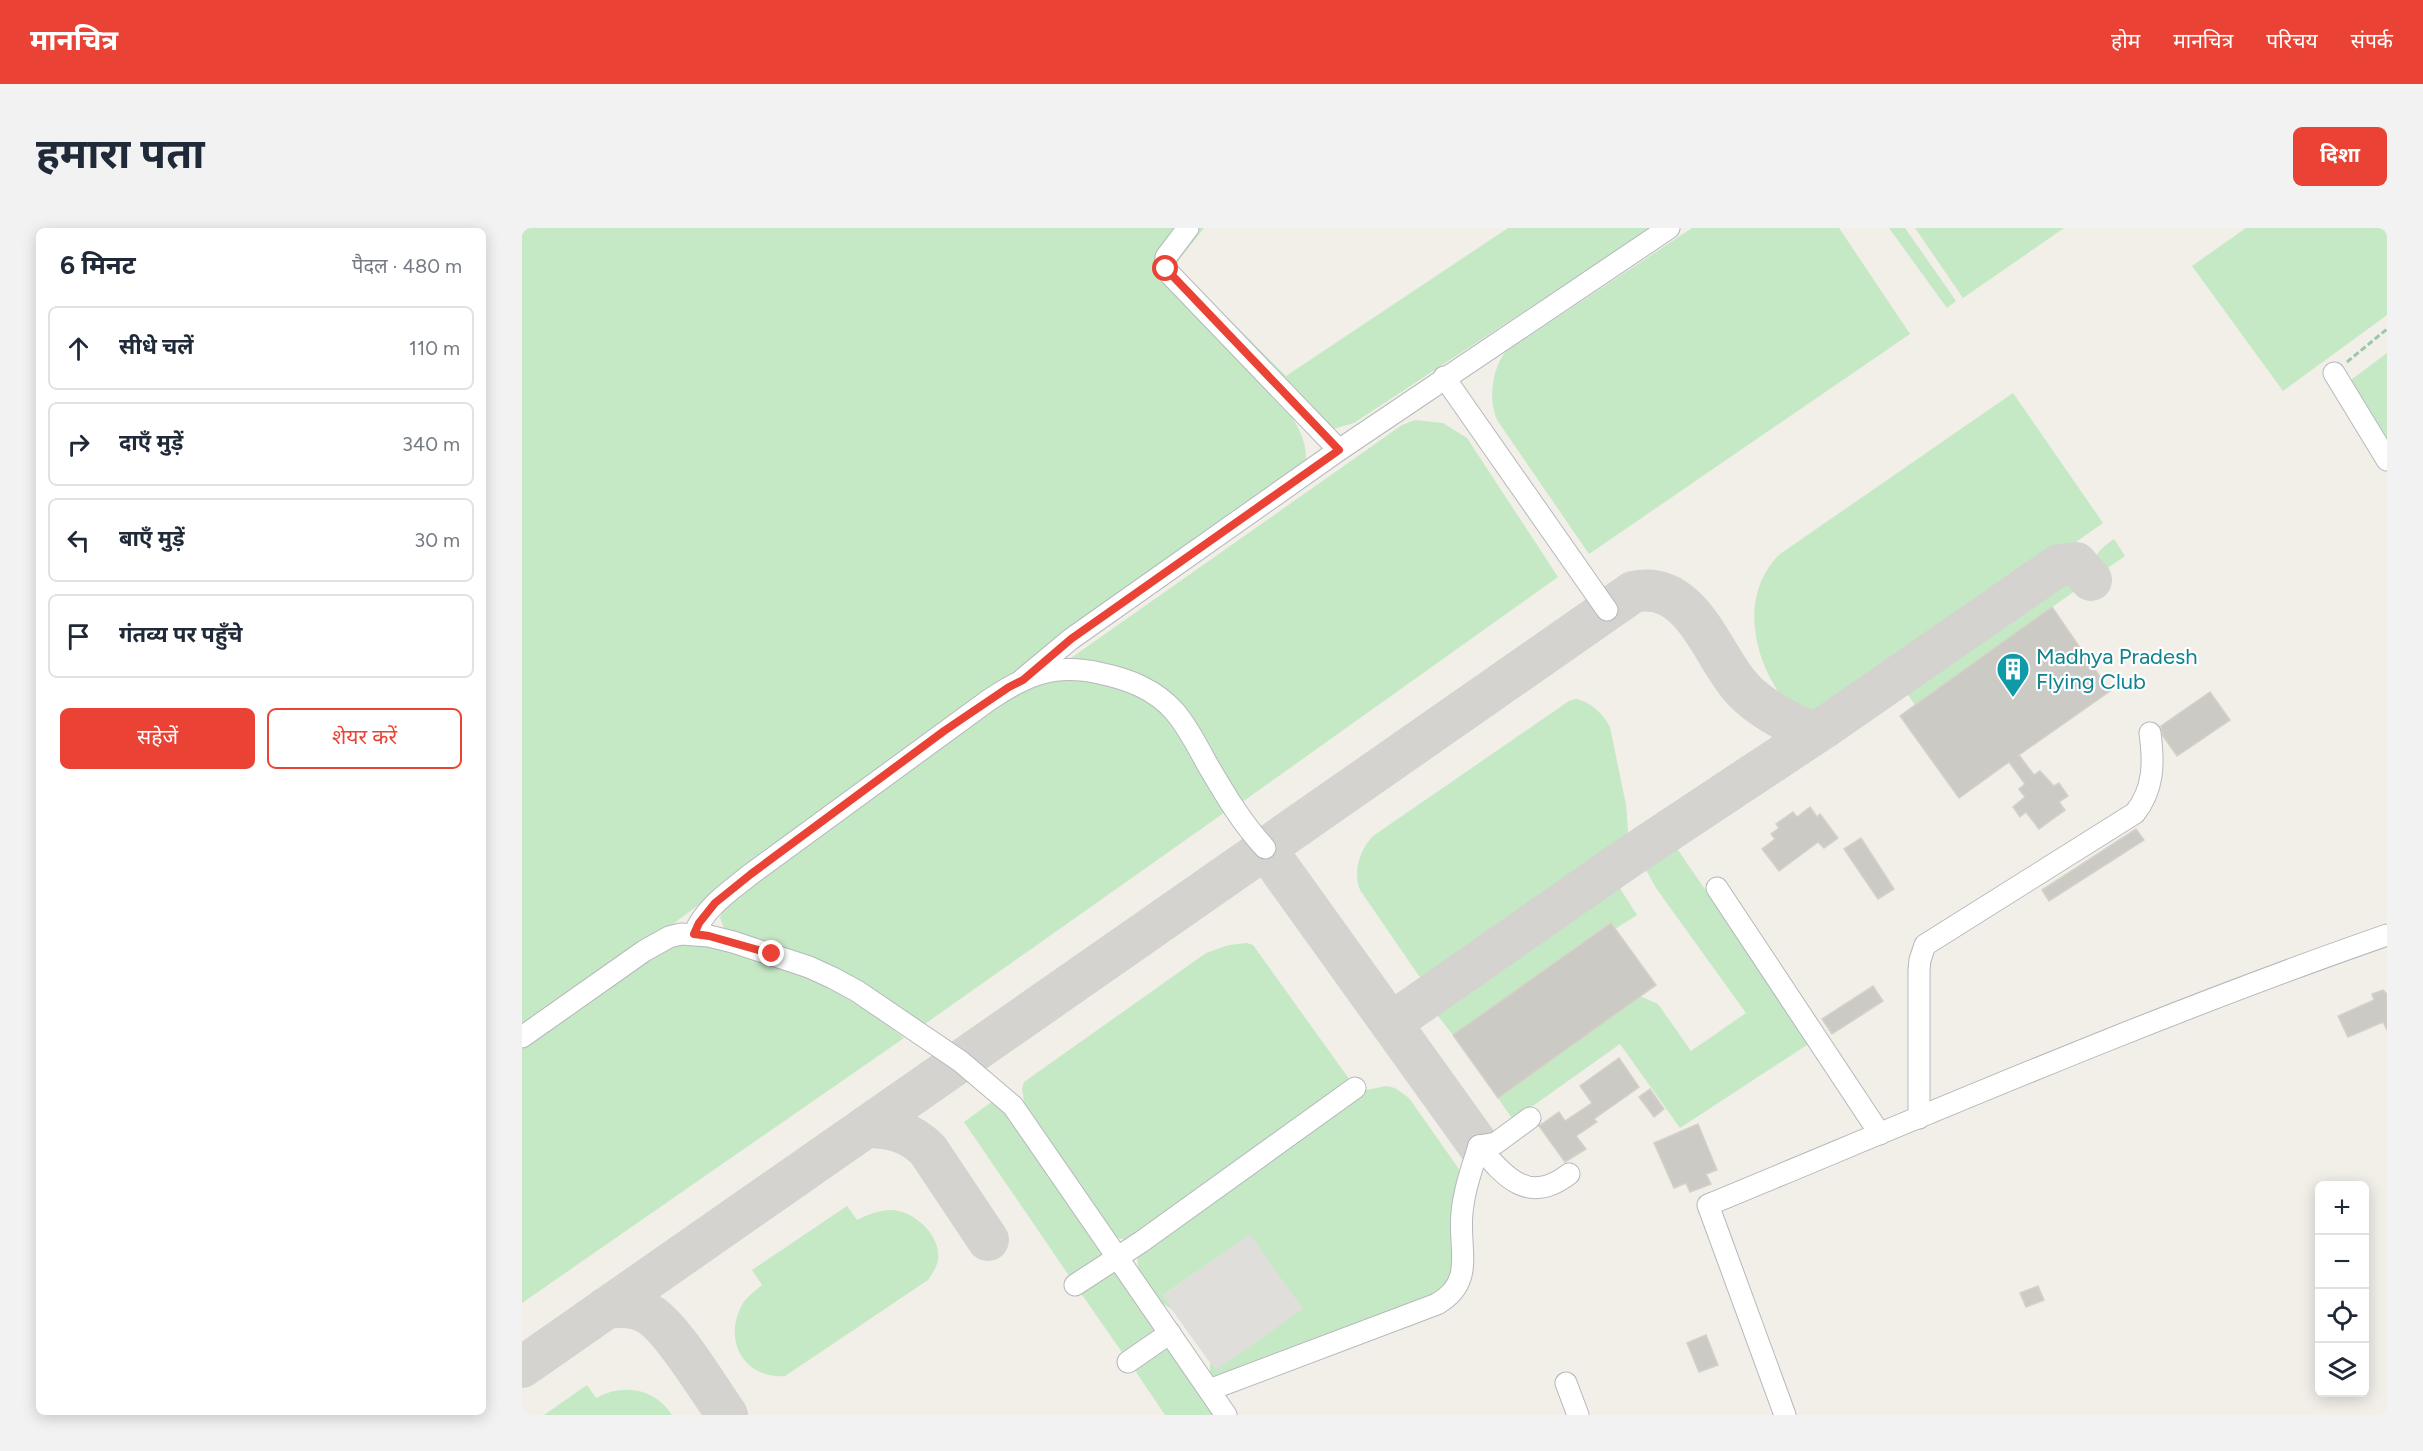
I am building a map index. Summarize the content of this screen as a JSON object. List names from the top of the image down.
{
  "places": {
    "building": ["Madhya Pradesh Flying Club"]
  },
  "page": {
    "header": "मानचित्र",
    "nav": [
      "होम",
      "मानचित्र",
      "परिचय",
      "संपर्क"
    ],
    "buttons": [
      "दिशा",
      ["सहेजें", "शेयर करें"]
    ],
    "title": "हमारा पता",
    "heading": ["6 मिनट", "पैदल · 480 m"],
    "list": [
      ["सीधे चलें", "110 m"],
      ["दाएँ मुड़ें", "340 m"],
      ["बाएँ मुड़ें", "30 m"],
      "गंतव्य पर पहुँचे"
    ],
    "map_buttons": ["+", "−"]
  }
}
